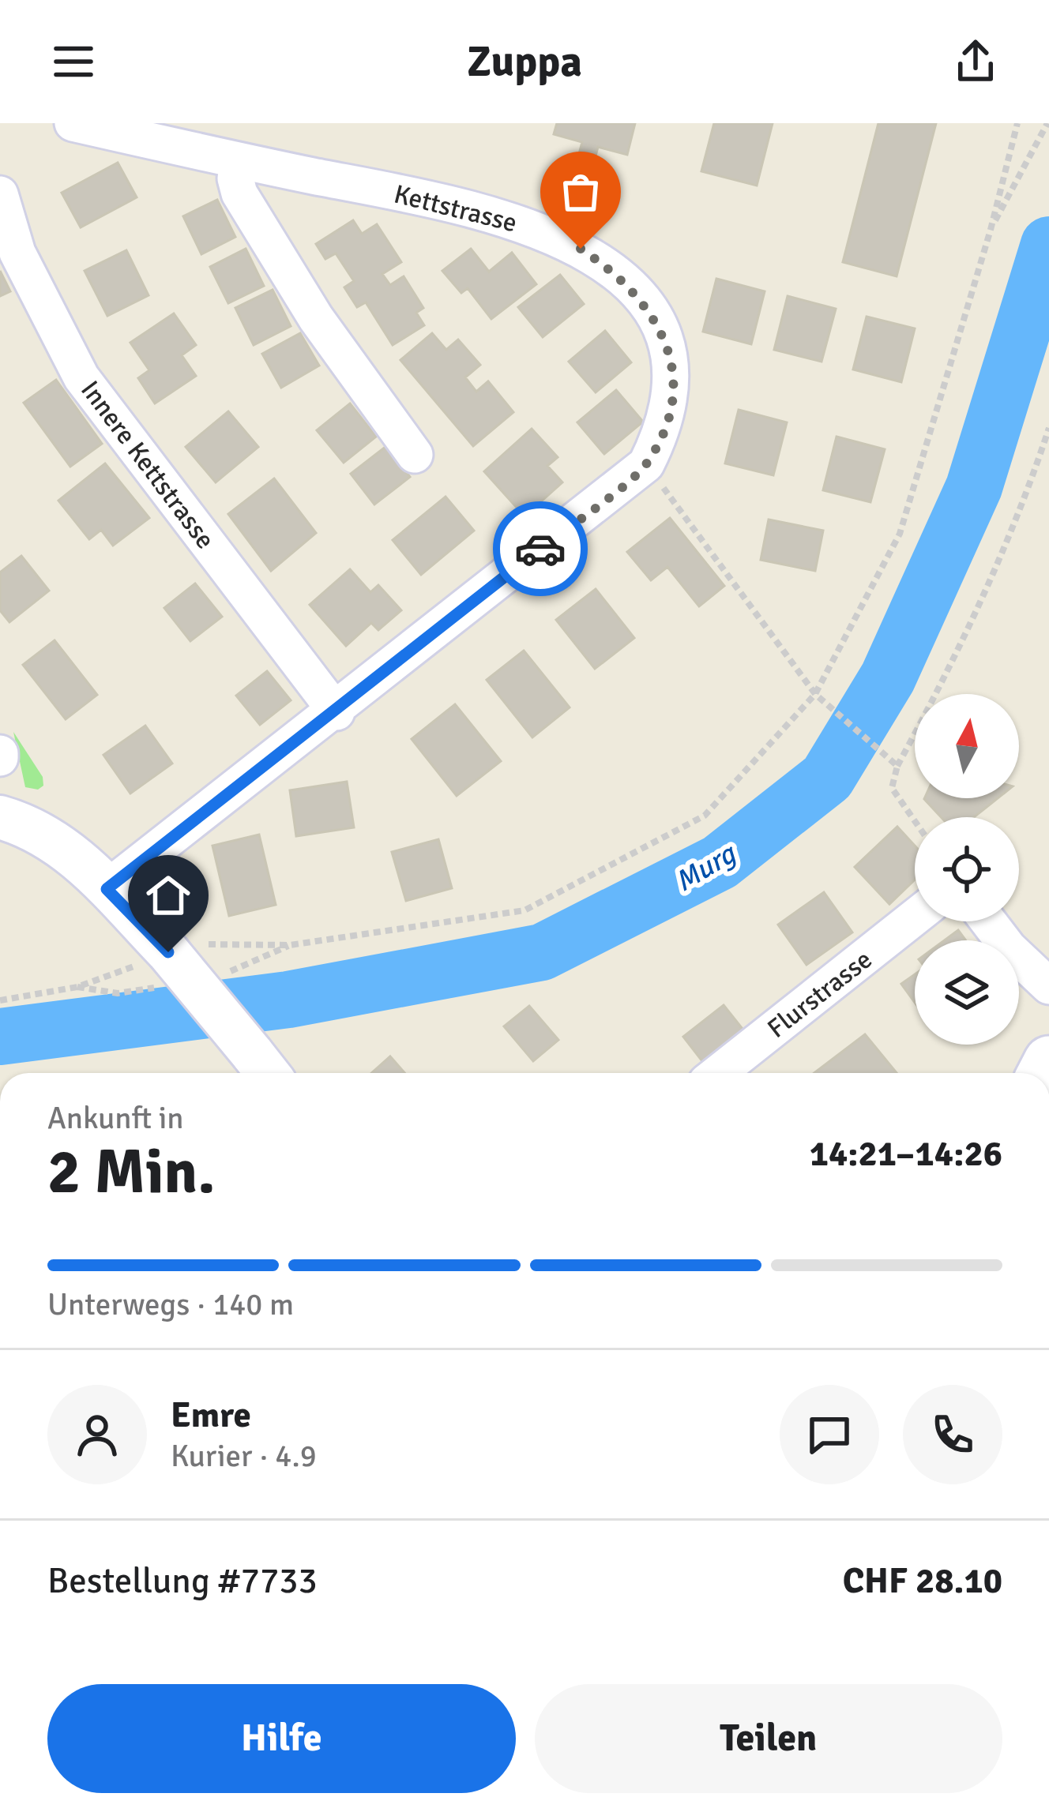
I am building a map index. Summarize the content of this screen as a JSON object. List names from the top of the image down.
{
  "streets": {
    "street": ["Kettstrasse", "Innere Kettstrasse", "Flurstrasse"]
  },
  "water": ["Murg"],
  "north": "top",
  "page": {
    "header": "Zuppa",
    "heading": ["2 Min.", "Ankunft in", "14:21–14:26"],
    "panel": [
      "Emre",
      "Kurier · 4.9",
      "Bestellung #7733",
      "CHF 28.10"
    ],
    "bar": "Unterwegs · 140 m",
    "buttons": ["Hilfe", "Teilen"]
  }
}
